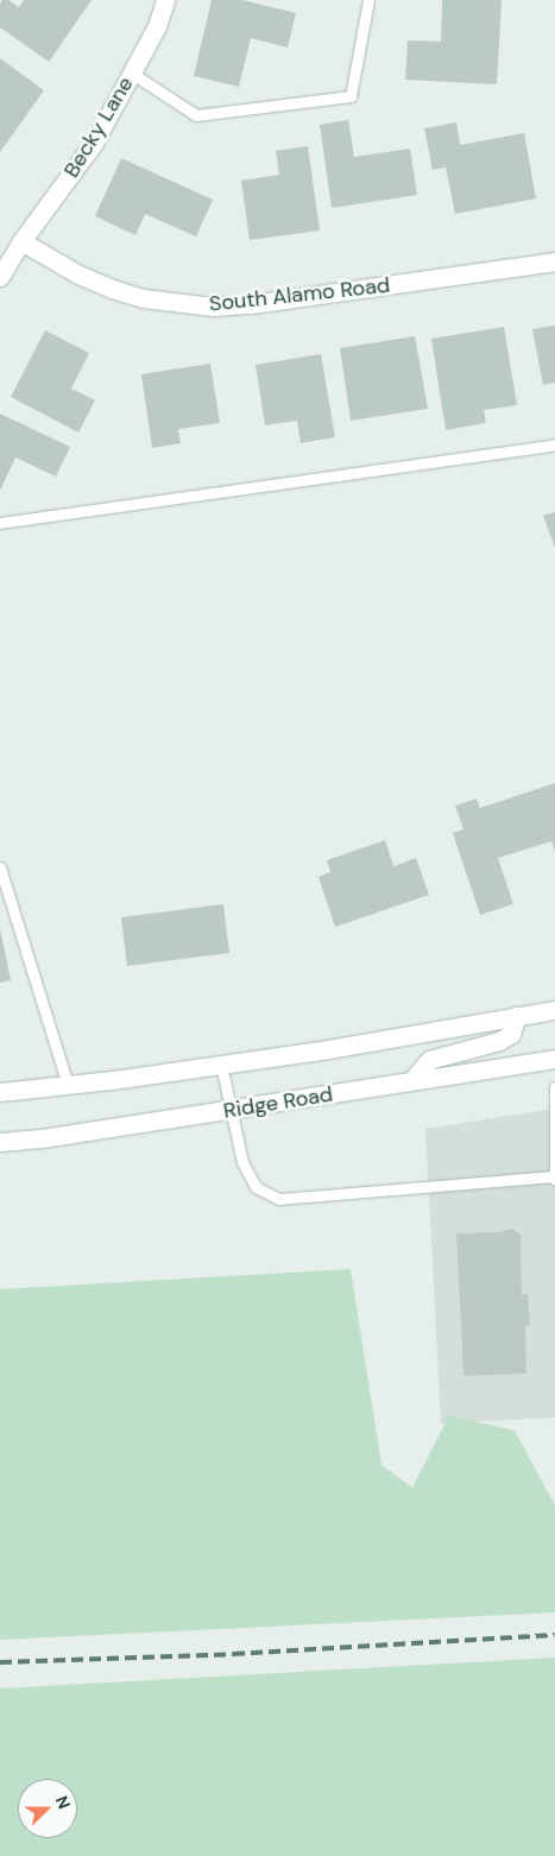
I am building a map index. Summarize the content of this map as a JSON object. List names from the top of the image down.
{
  "streets": {
    "main road": ["Becky Lane", "South Alamo Road", "Ridge Road"]
  },
  "crossings": [
    ["Becky Lane", "South Alamo Road"]
  ],
  "north": "right"
}
